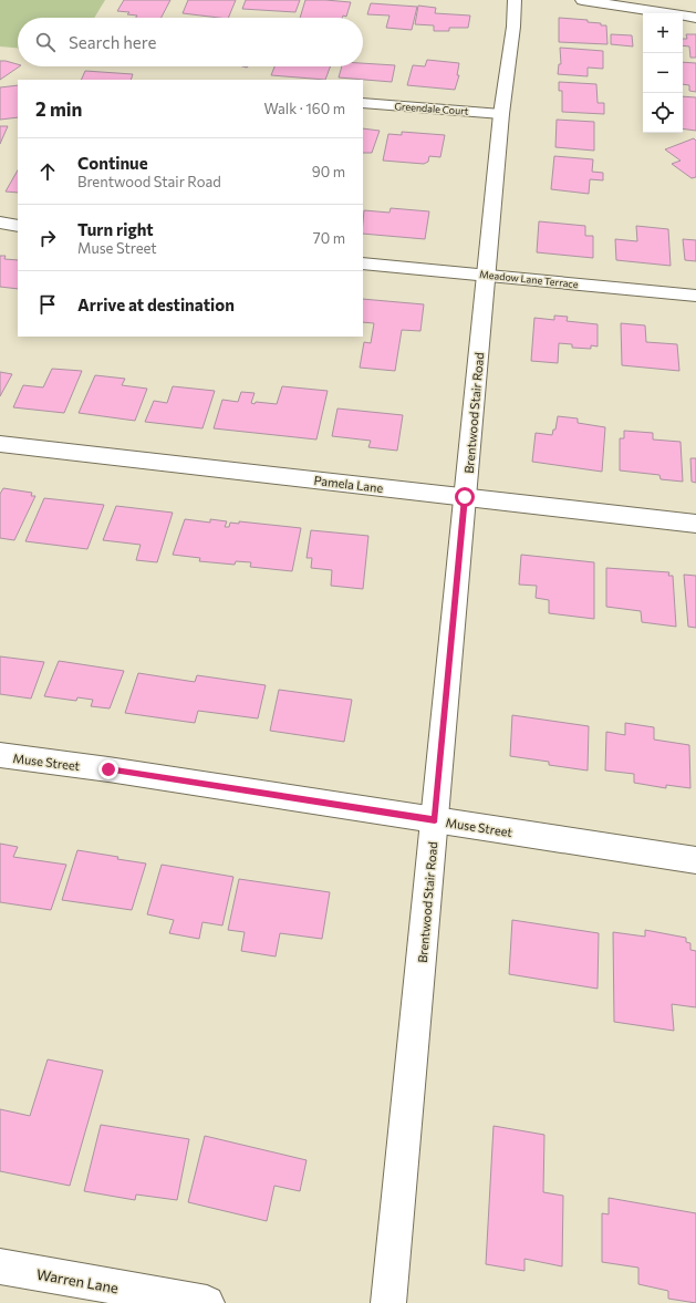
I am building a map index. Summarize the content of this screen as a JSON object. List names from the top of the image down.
{
  "streets": {
    "street": [
      "Greendale Court",
      "Meadow Lane Terrace",
      "Brentwood Stair Road",
      "Pamela Lane",
      "Muse Street",
      "Warren Lane"
    ]
  },
  "crossings": [
    ["Greendale Court", "Brentwood Stair Road"],
    ["Meadow Lane Terrace", "Brentwood Stair Road"],
    ["Brentwood Stair Road", "Pamela Lane"],
    ["Brentwood Stair Road", "Muse Street"]
  ],
  "page": {
    "map_buttons": ["+", "−"],
    "search": "Search here",
    "heading": ["2 min", "Walk · 160 m"],
    "list": [
      ["Continue", "Brentwood Stair Road", "90 m"],
      ["Turn right", "Muse Street", "70 m"],
      "Arrive at destination"
    ]
  }
}
